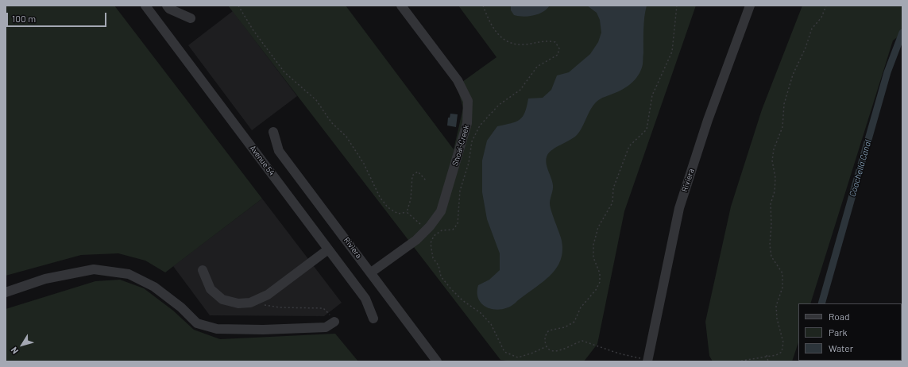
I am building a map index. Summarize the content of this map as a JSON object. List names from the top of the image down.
{
  "streets": {
    "street": ["Shoal-Creek", "Avenue 54", "Riviera"]
  },
  "crossings": [
    ["Shoal-Creek", "Riviera"]
  ],
  "water": ["Coachella Canal"],
  "legend": ["Road", "Park", "Water"],
  "scale_bar": "100 m",
  "north": "bottom left"
}
